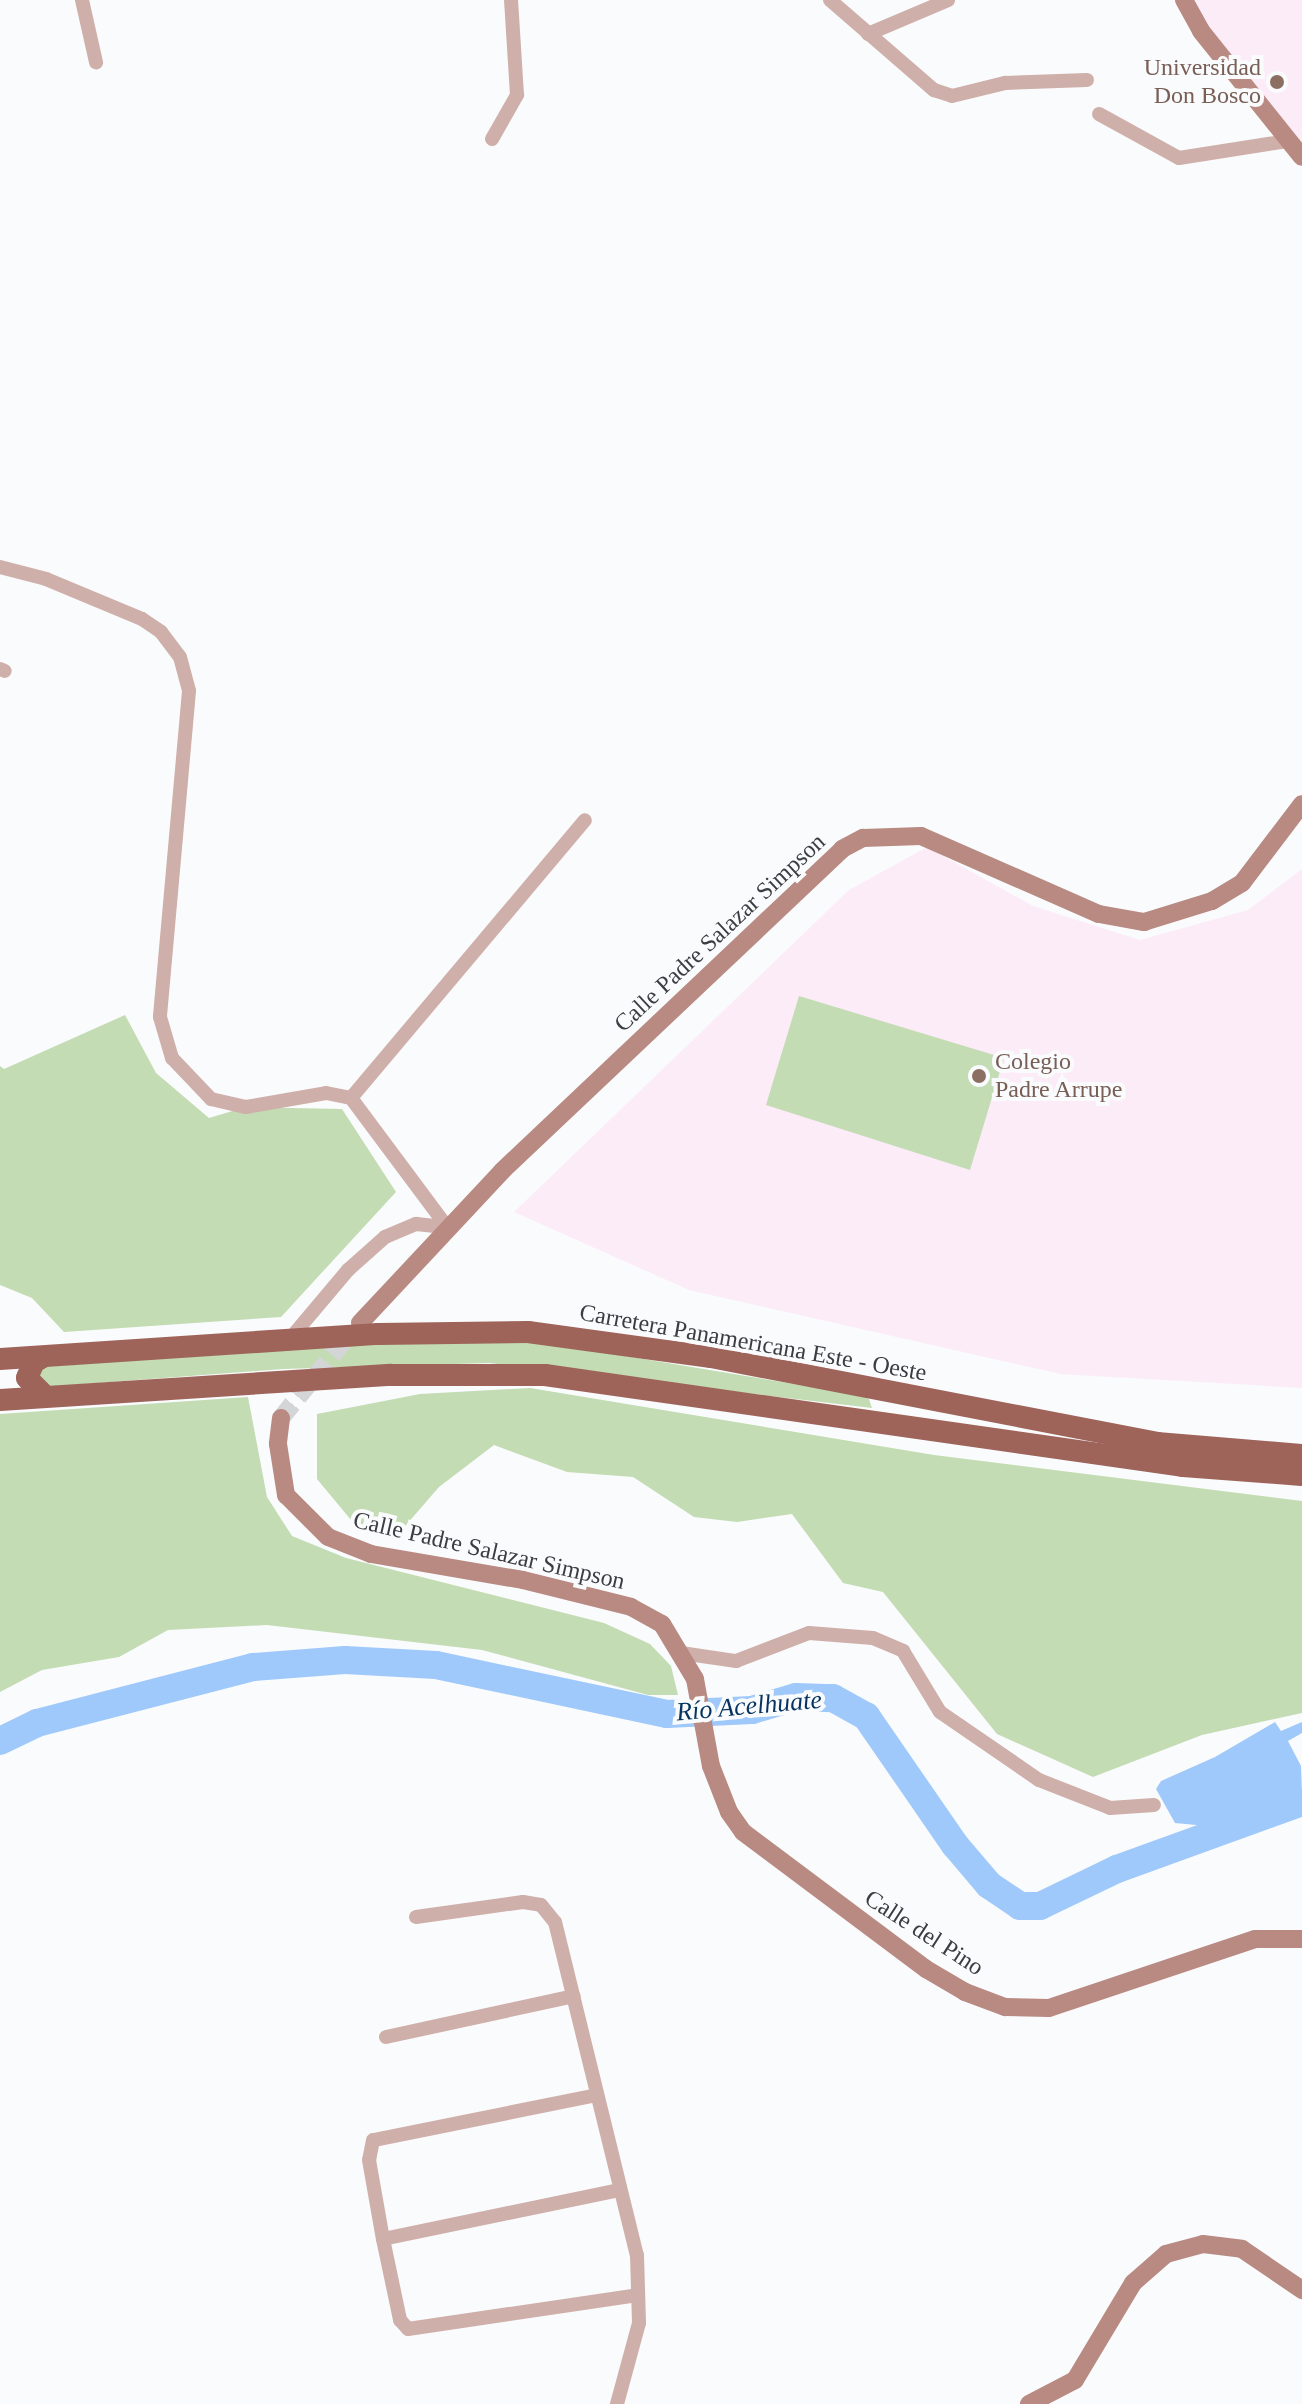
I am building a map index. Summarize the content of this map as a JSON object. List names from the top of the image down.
{
  "streets": {
    "highway": ["Carretera Panamericana Este - Oeste"],
    "main road": ["Calle Padre Salazar Simpson", "Calle del Pino"]
  },
  "crossings": [
    ["Calle Padre Salazar Simpson", "Calle del Pino"]
  ],
  "water": ["Río Acelhuate"],
  "places": ["Universidad Don Bosco", "Colegio Padre Arrupe"]
}
